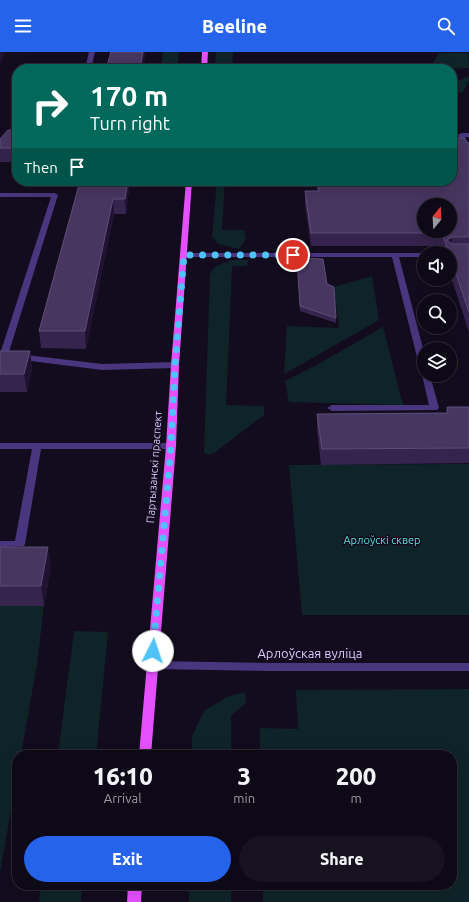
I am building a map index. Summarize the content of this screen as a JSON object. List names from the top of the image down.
{
  "streets": {
    "main road": ["Партызанскі праспект"],
    "street": ["Арлоўская вуліца"]
  },
  "crossings": [
    ["Партызанскі праспект", "Арлоўская вуліца"]
  ],
  "parks": ["Арлоўскі сквер"],
  "north": "top",
  "page": {
    "header": "Beeline",
    "turn": ["170 m", "Turn right"],
    "then": "Then",
    "eta": [
      "16:10",
      "Arrival",
      "3",
      "min",
      "200",
      "m"
    ],
    "buttons": ["Exit", "Share"]
  }
}
